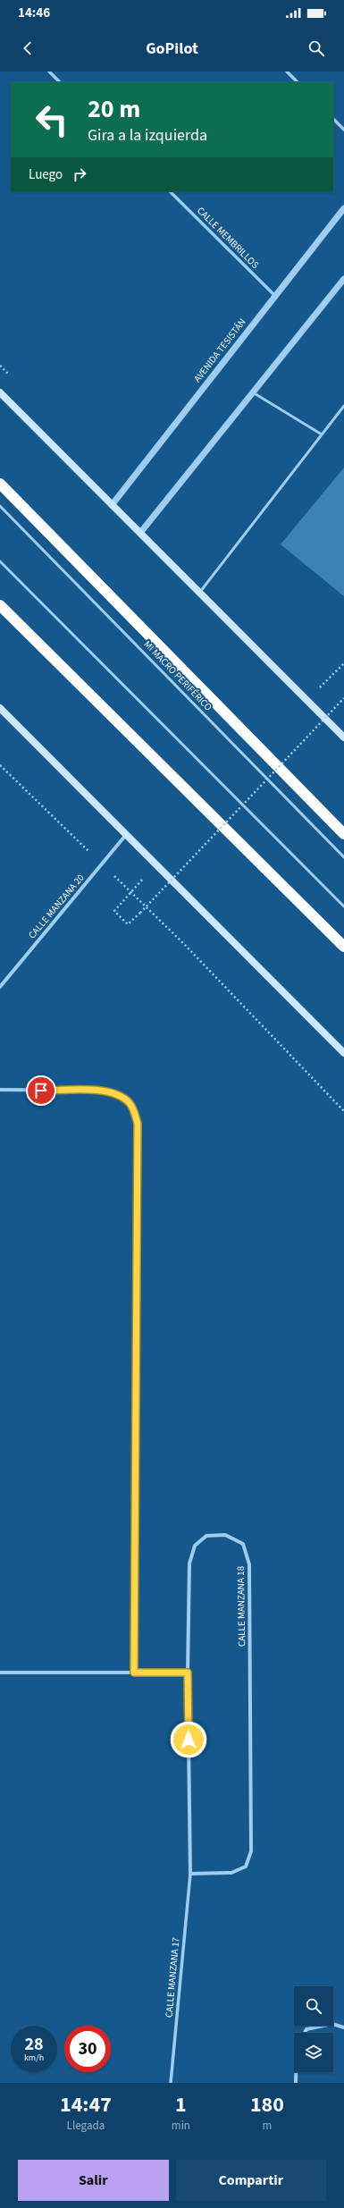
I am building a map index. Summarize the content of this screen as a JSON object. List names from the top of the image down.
{
  "streets": {
    "street": [
      "CALLE MEMBRILLOS",
      "AVENIDA TESISTÁN",
      "CALLE MANZANA 20",
      "CALLE MANZANA 18",
      "CALLE MANZANA 17"
    ],
    "lane": ["MI MACRO PERIFÉRICO"]
  },
  "crossings": [
    ["CALLE MEMBRILLOS", "AVENIDA TESISTÁN"],
    ["CALLE MANZANA 18", "CALLE MANZANA 17"]
  ],
  "page": {
    "status": "14:46",
    "header": "GoPilot",
    "turn": ["20 m", "Gira a la izquierda"],
    "then": "Luego",
    "speed": "28 km/h",
    "limit": "30",
    "eta": [
      "14:47",
      "Llegada",
      "1",
      "min",
      "180",
      "m"
    ],
    "buttons": ["Salir", "Compartir"]
  }
}
